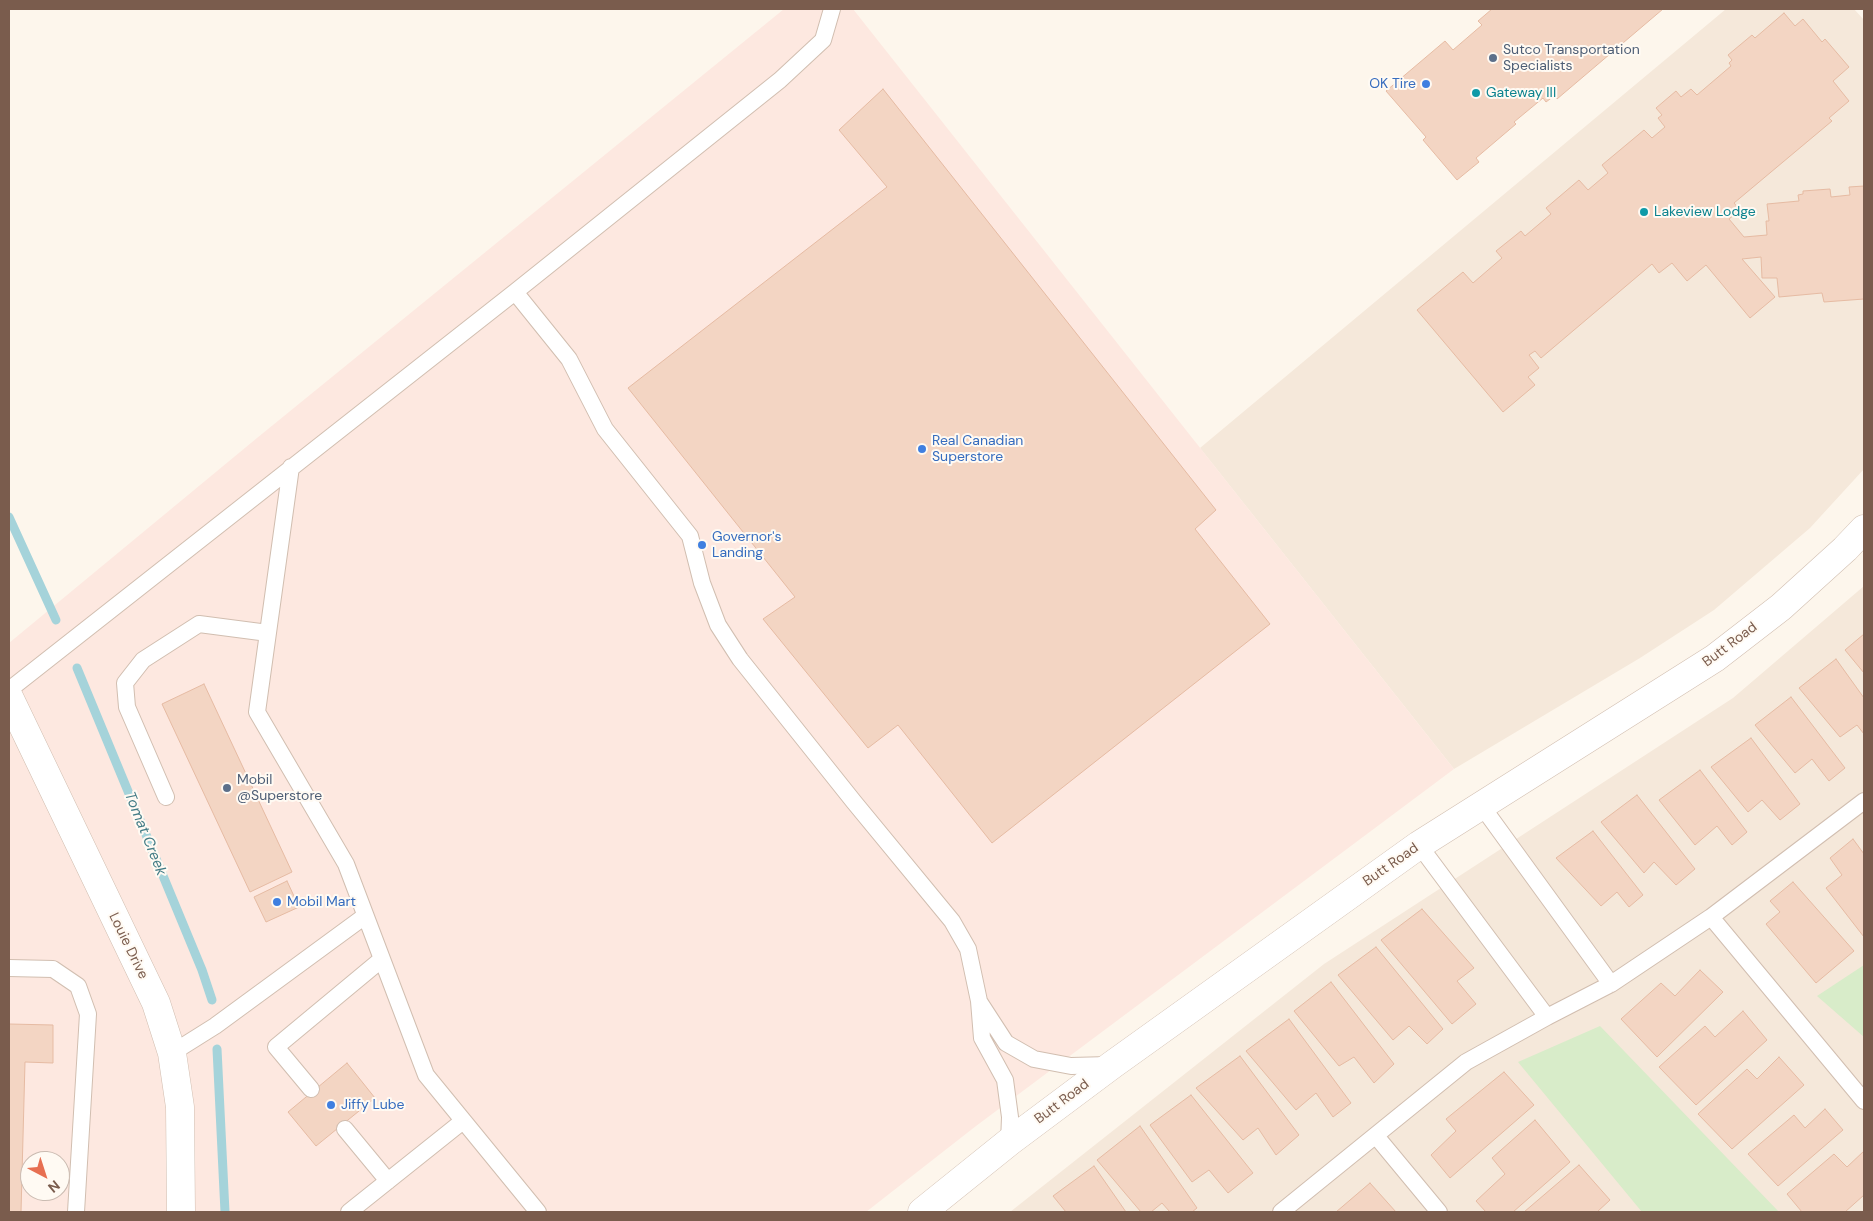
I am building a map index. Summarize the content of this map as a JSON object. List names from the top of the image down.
{
  "streets": {
    "street": ["Butt Road", "Louie Drive"]
  },
  "water": ["Tomat Creek"],
  "places": [
    "Sutco Transportation Specialists",
    "OK Tire",
    "Gateway III",
    "Lakeview Lodge",
    "Real Canadian Superstore",
    "Governor's Landing",
    "Mobil @Superstore",
    "Mobil Mart",
    "Jiffy Lube"
  ],
  "north": "bottom right"
}
